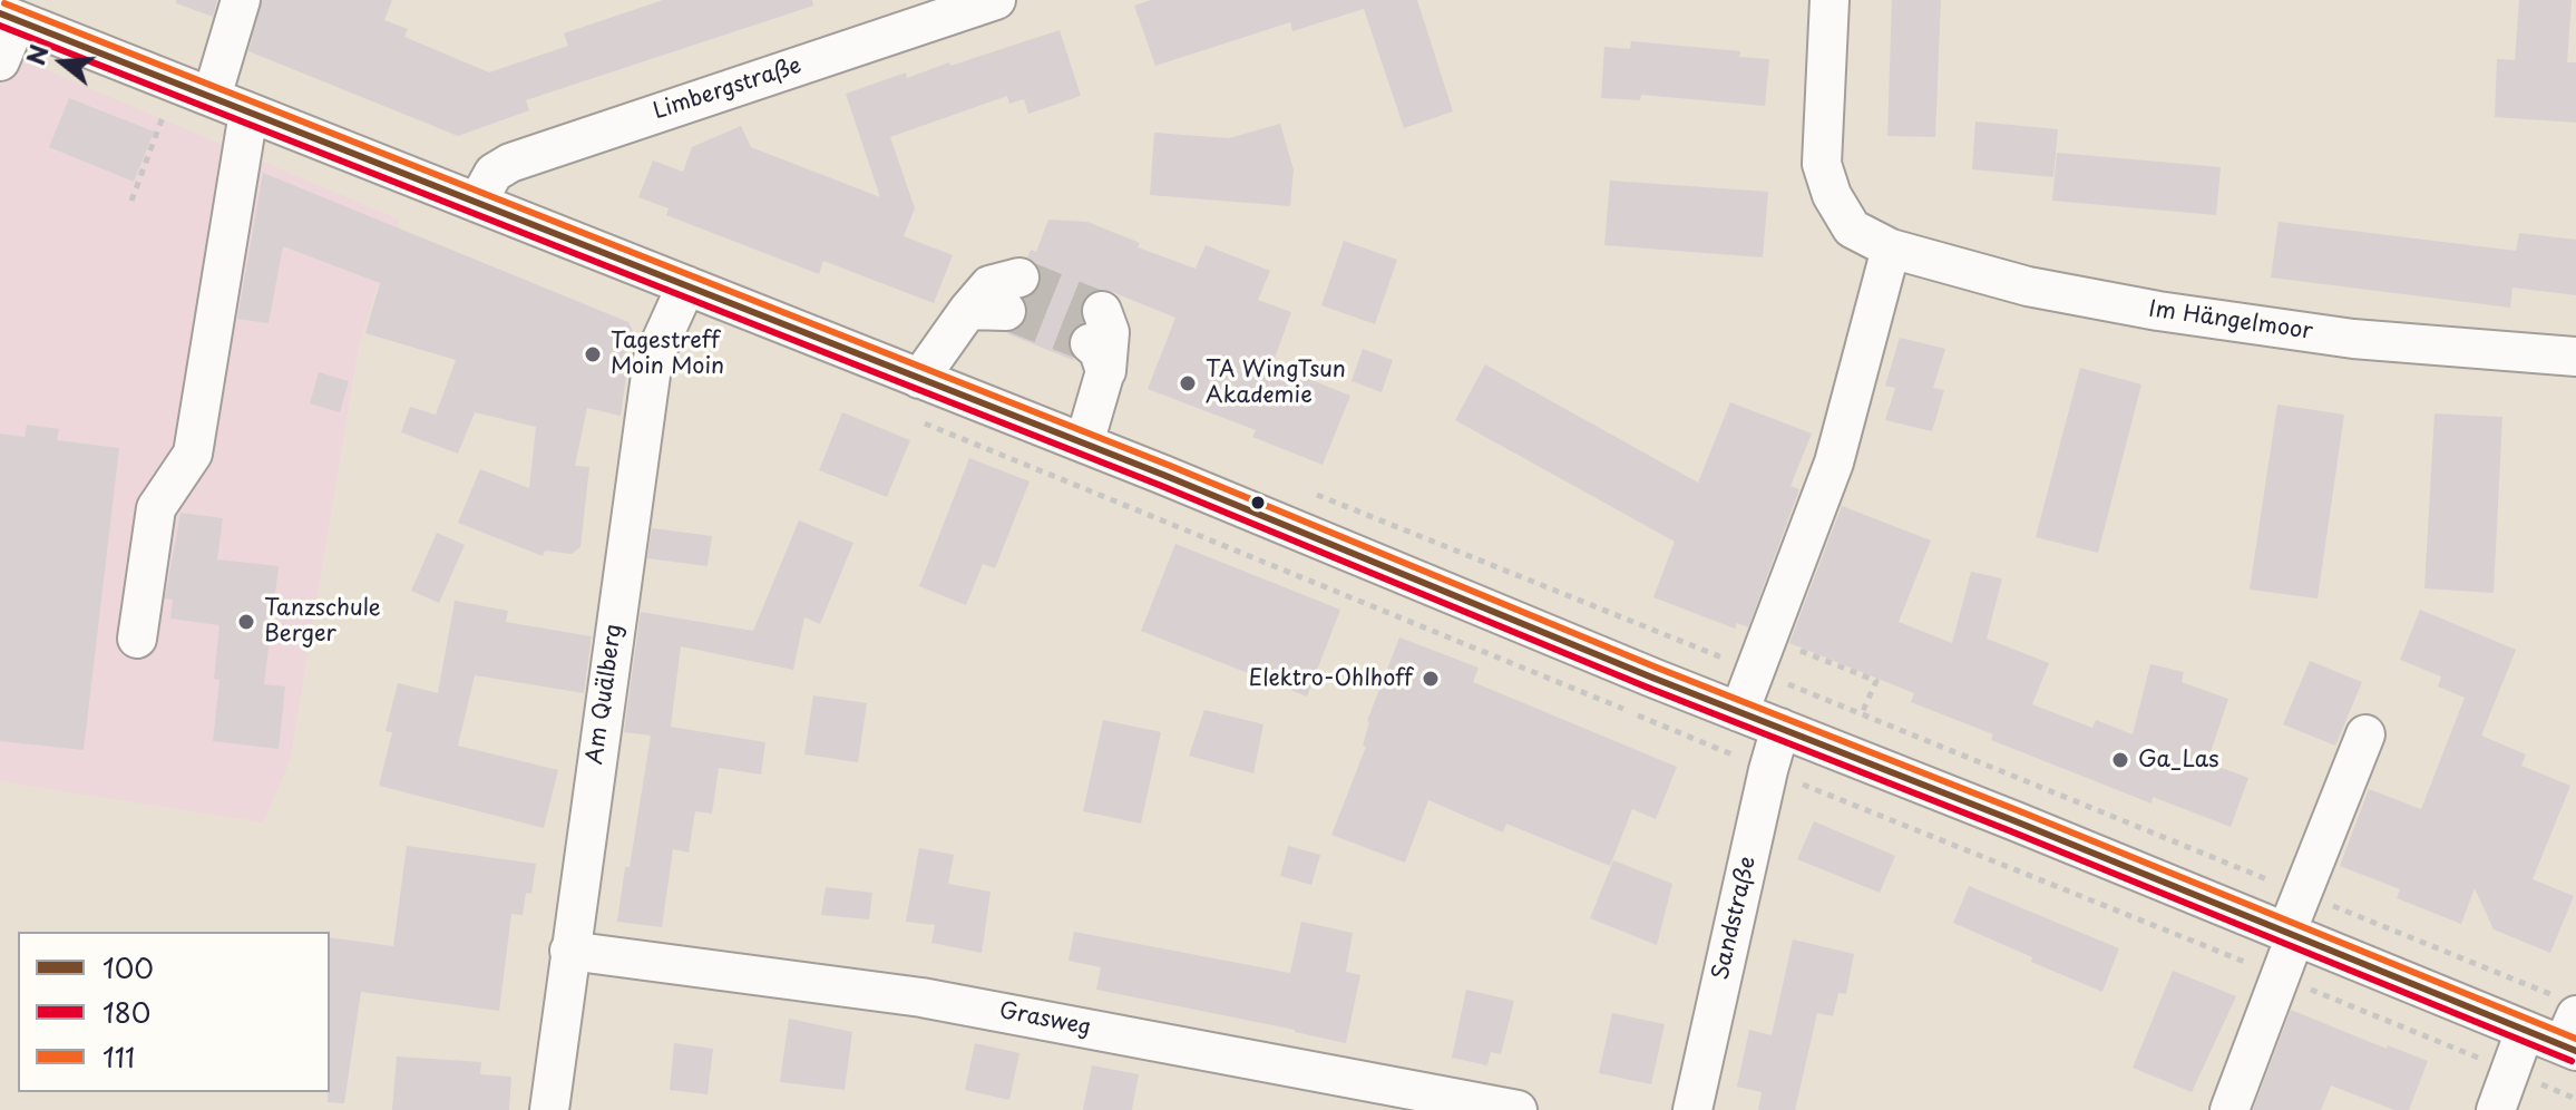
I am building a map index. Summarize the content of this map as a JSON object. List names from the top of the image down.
{
  "streets": {
    "street": [
      "Limbergstraße",
      "Im Hängelmoor",
      "Am Quälberg",
      "Sandstraße",
      "Grasweg"
    ]
  },
  "crossings": [
    ["Am Quälberg", "Grasweg"]
  ],
  "places": [
    "Tagestreff Moin Moin",
    "TA WingTsun Akademie",
    "Tanzschule Berger",
    "Elektro-Ohlhoff",
    "Ga_Las"
  ],
  "lines": ["transit line 111", "transit line 100", "transit line 180"],
  "legend": ["100", "180", "111"],
  "north": "left"
}
